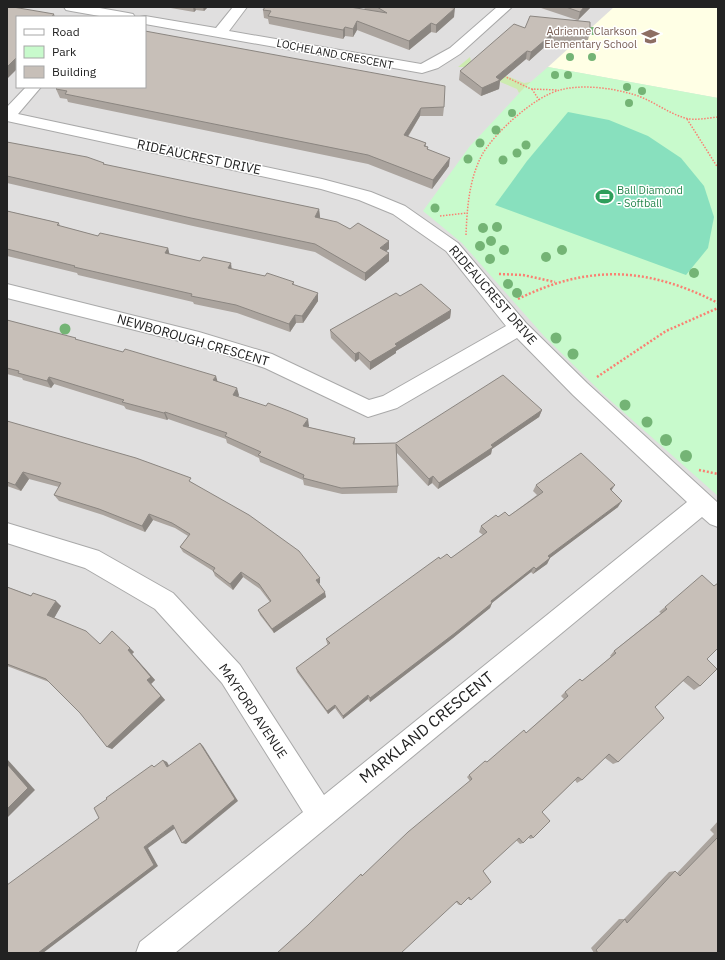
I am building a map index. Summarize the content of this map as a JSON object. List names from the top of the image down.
{
  "streets": {
    "street": [
      "LOCHELAND CRESCENT",
      "RIDEAUCREST DRIVE",
      "NEWBOROUGH CRESCENT",
      "MAYFORD AVENUE",
      "MARKLAND CRESCENT"
    ]
  },
  "crossings": [
    ["RIDEAUCREST DRIVE", "NEWBOROUGH CRESCENT"],
    ["RIDEAUCREST DRIVE", "MARKLAND CRESCENT"],
    ["MAYFORD AVENUE", "MARKLAND CRESCENT"]
  ],
  "places": {
    "school or university": ["Adrienne Clarkson Elementary School"],
    "sports": ["Ball Diamond - Softball"]
  },
  "legend": ["Road", "Park", "Building"]
}
